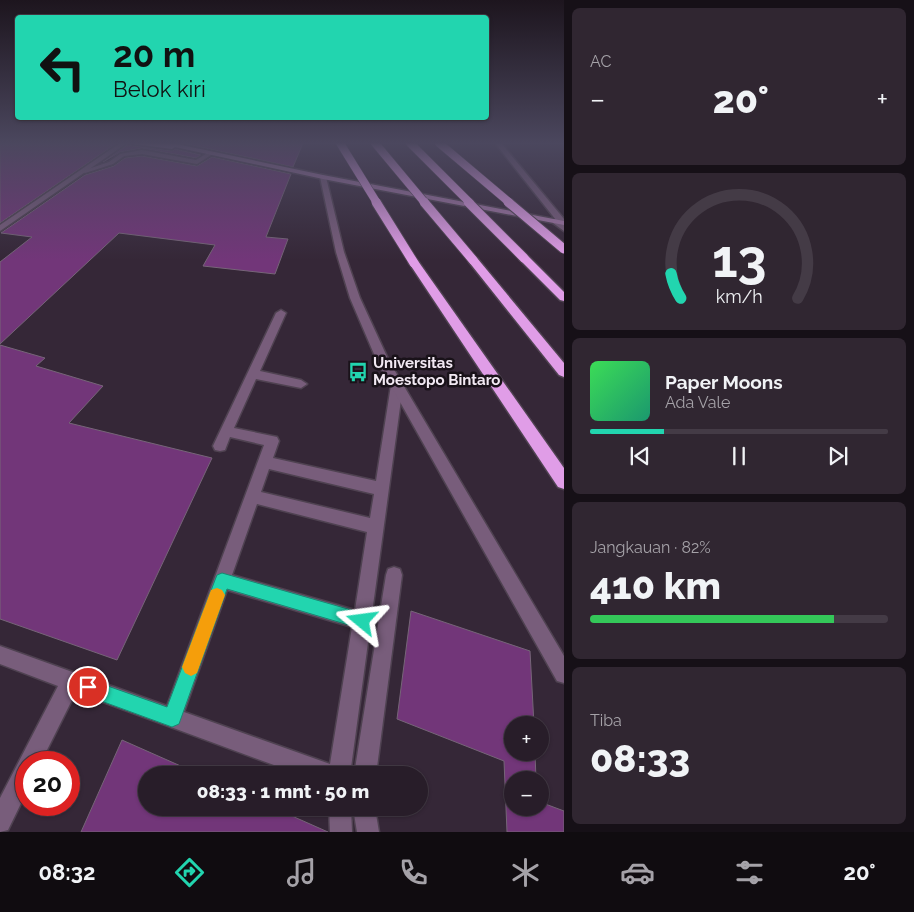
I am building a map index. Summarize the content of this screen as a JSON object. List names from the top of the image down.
{
  "places": {
    "bus stop": ["Universitas Moestopo Bintaro"]
  },
  "page": {
    "tile": [
      "AC",
      ["Jangkauan · 82%", "410 km"],
      ["Tiba", "08:33"]
    ],
    "turn": ["20 m", "Belok kiri"],
    "heat": ["−", "20°", "+"],
    "song": ["Paper Moons", "Ada Vale"],
    "map_buttons": ["+", "−"],
    "limit": "20",
    "trip": "08:33 · 1 mnt · 50 m",
    "tabs": ["08:32", "20°"],
    "gauge": ["13", "km/h"]
  }
}
